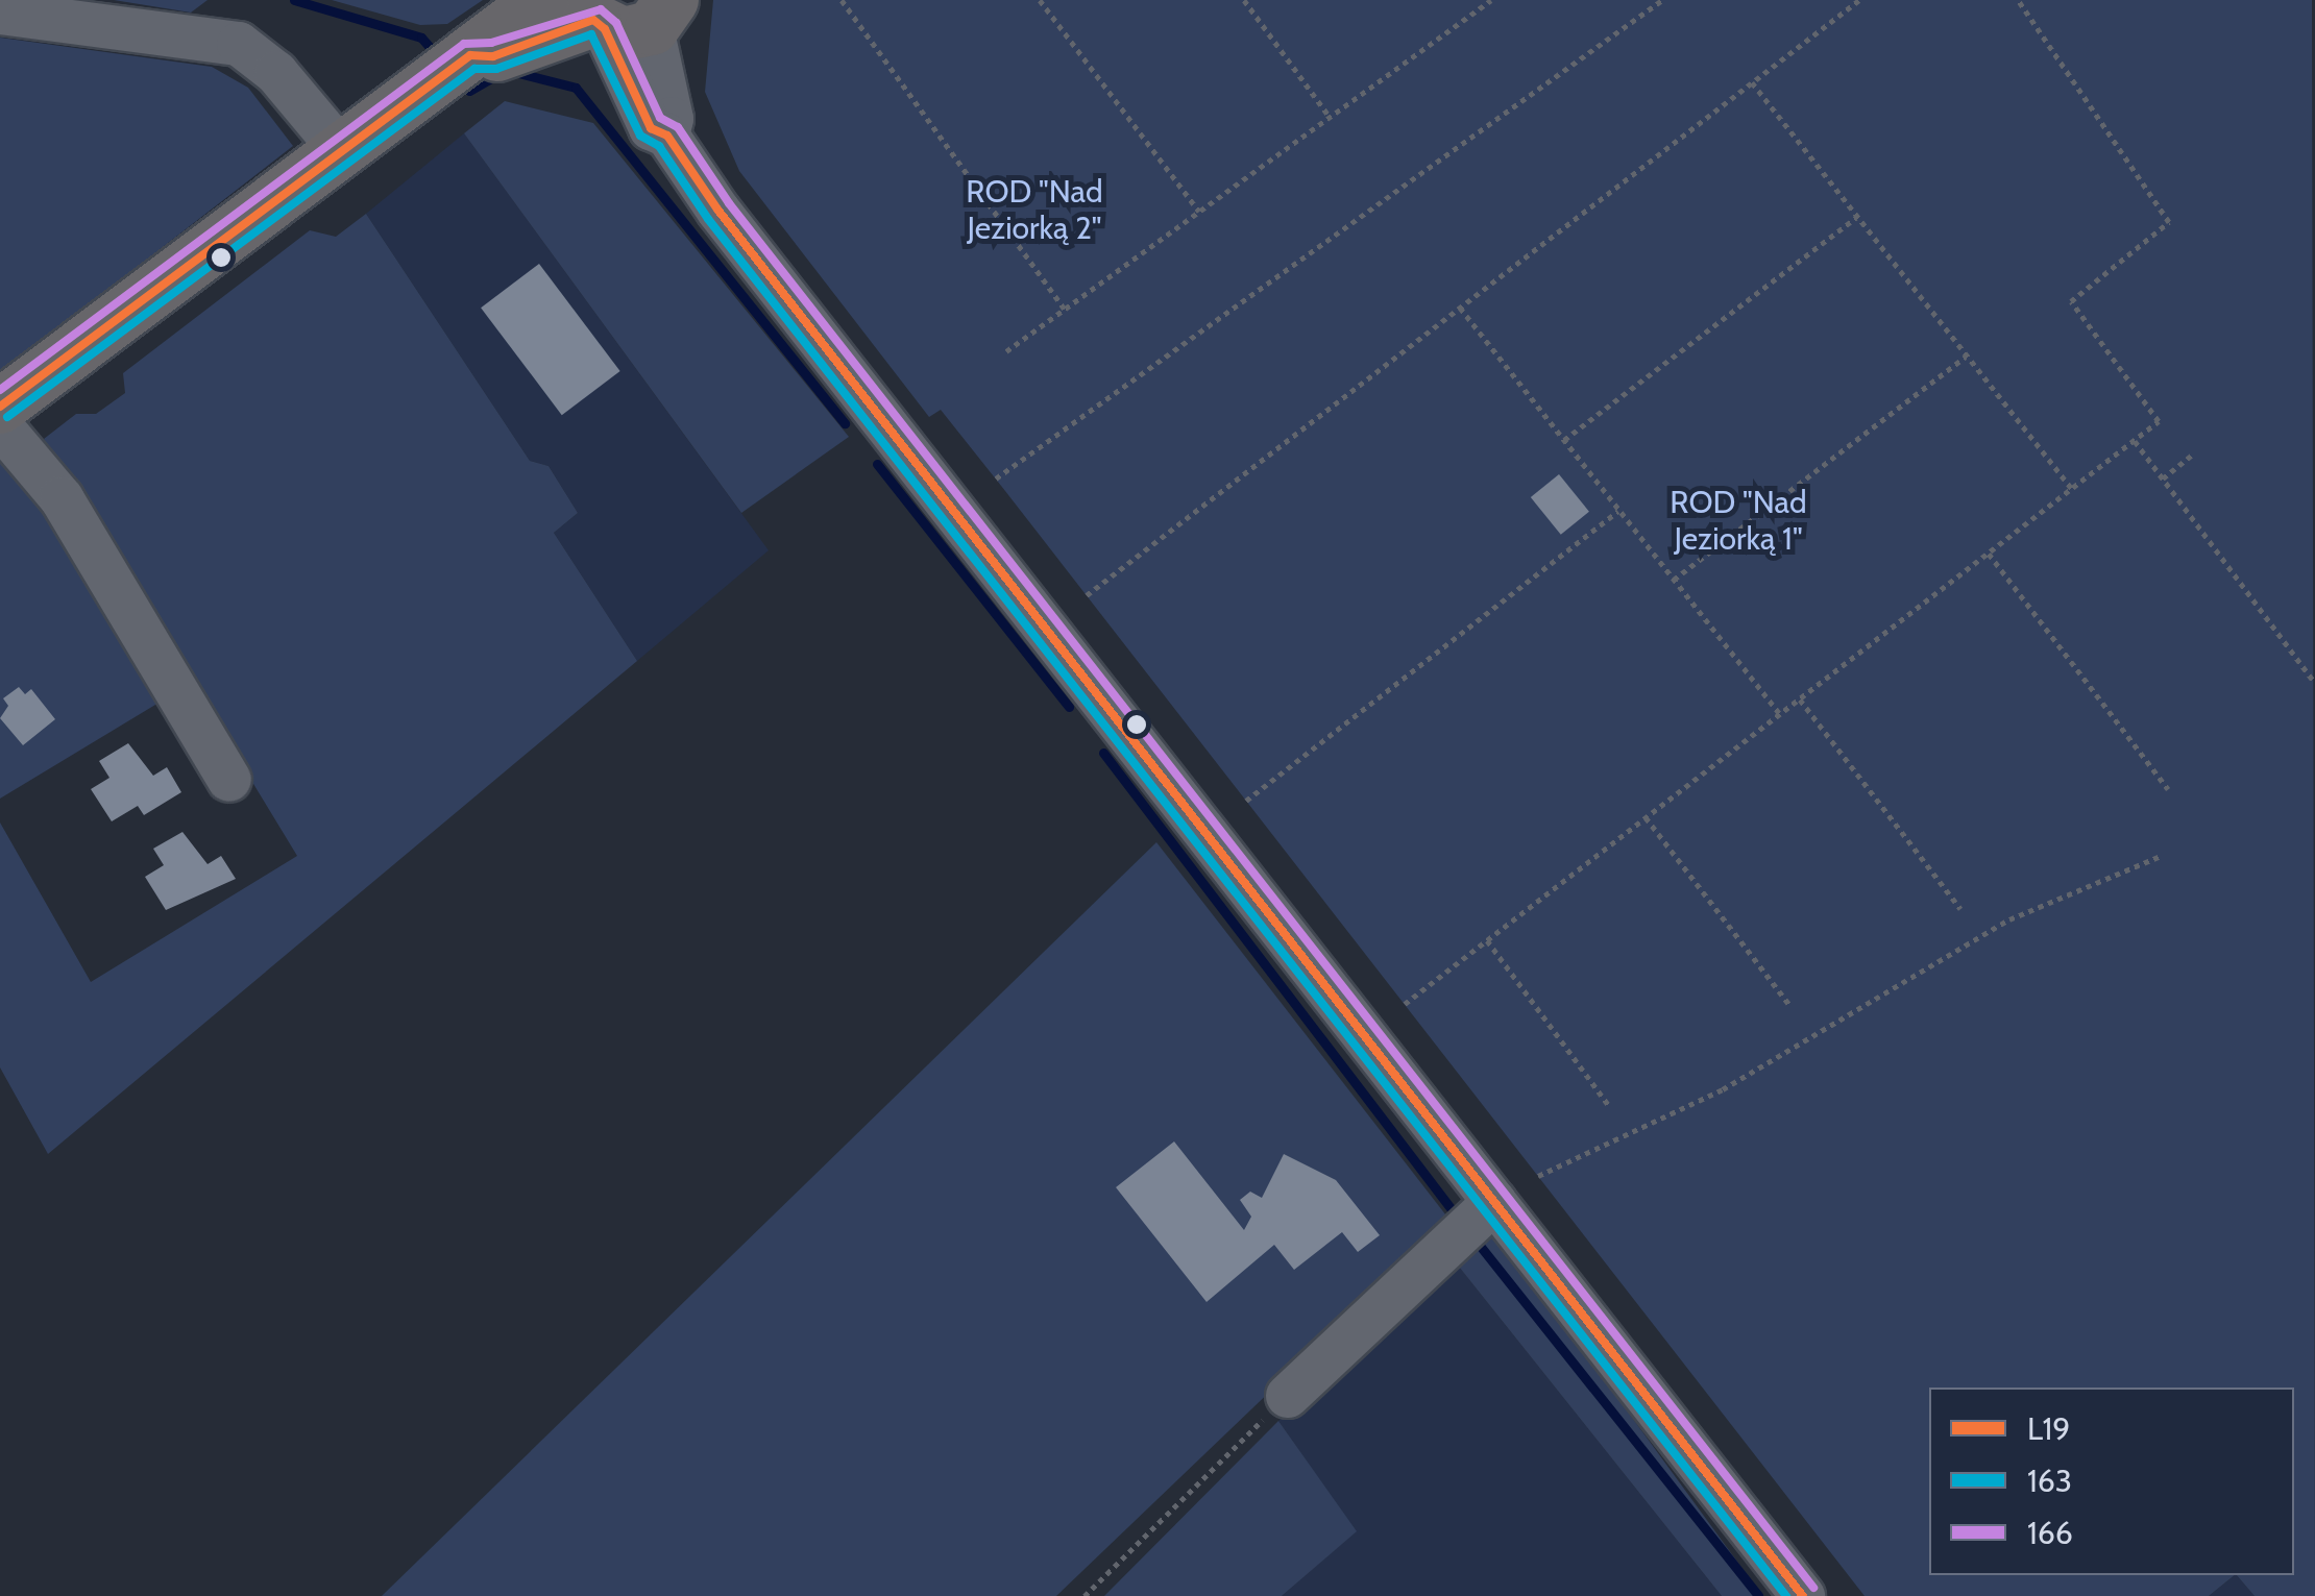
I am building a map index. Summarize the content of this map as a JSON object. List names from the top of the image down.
{
  "parks": ["ROD \"Nad Jeziorką 2\"", "ROD \"Nad Jeziorką 1\""],
  "lines": ["transit line 166", "transit line L19", "transit line 163"],
  "legend": ["L19", "163", "166"]
}
